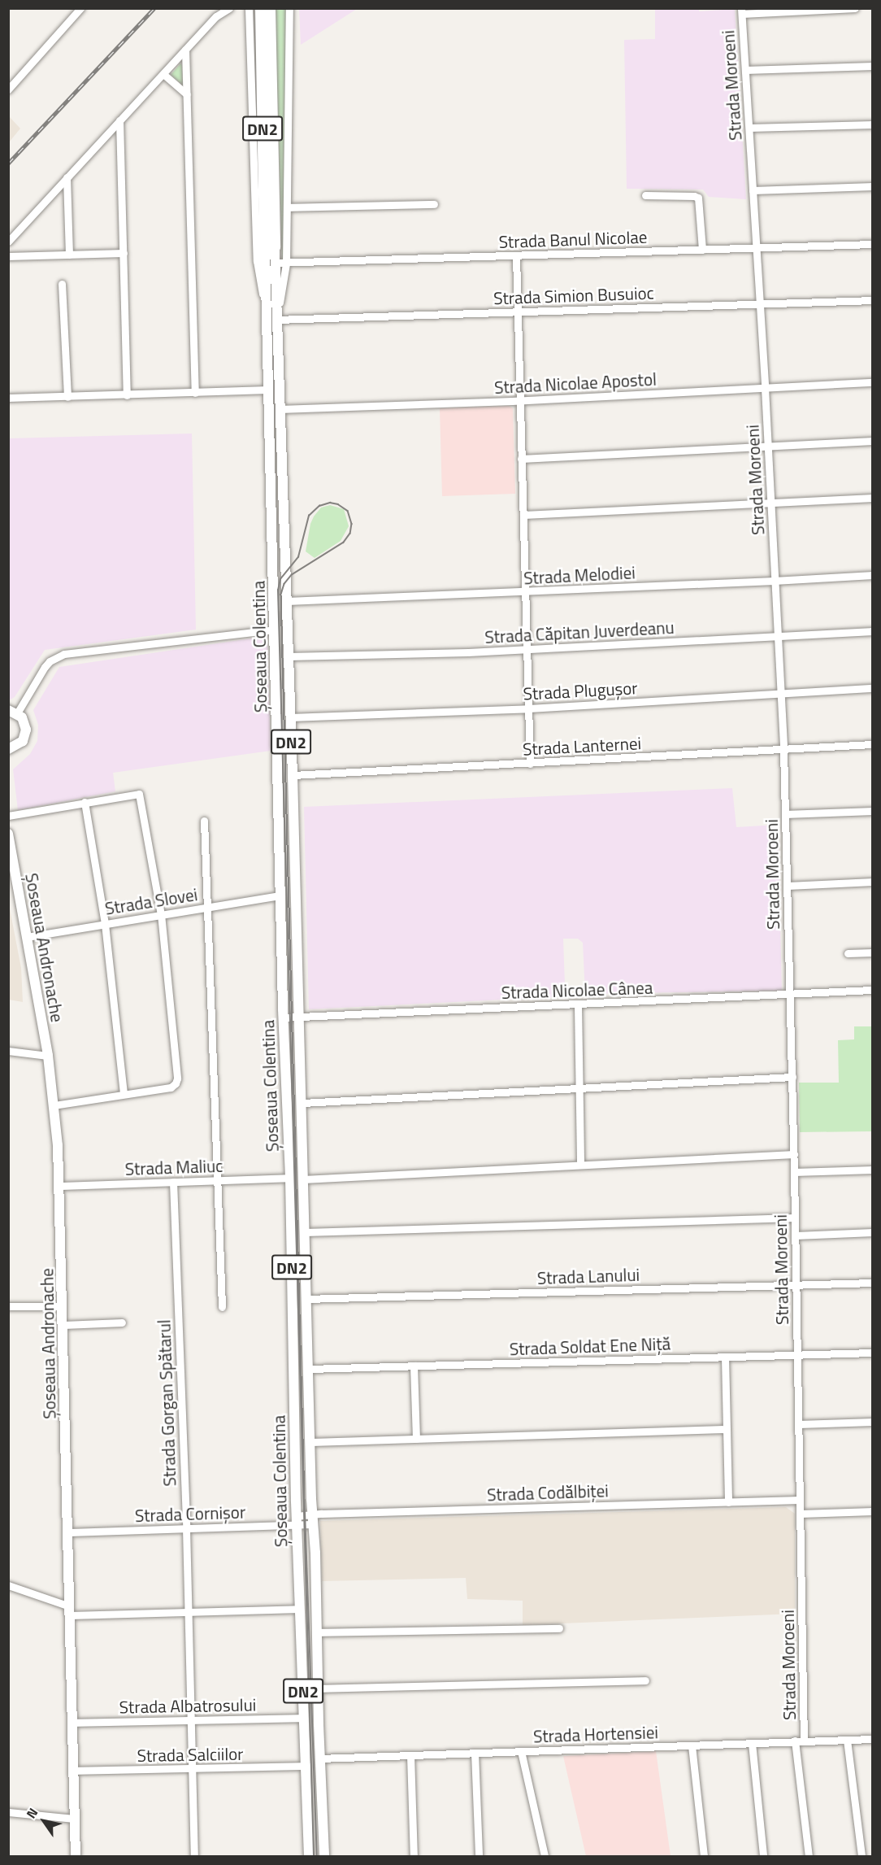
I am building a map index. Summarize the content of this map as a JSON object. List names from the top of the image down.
{
  "streets": {
    "highway": ["DN2"],
    "main road": ["Șoseaua Colentina", "Șoseaua Andronache"],
    "street": [
      "Strada Moroeni",
      "Strada Banul Nicolae",
      "Strada Simion Busuioc",
      "Strada Nicolae Apostol",
      "Strada Melodiei",
      "Strada Căpitan Juverdeanu",
      "Strada Plugușor",
      "Strada Lanternei",
      "Strada Slovei",
      "Strada Nicolae Cânea",
      "Strada Maliuc",
      "Strada Lanului",
      "Strada Soldat Ene Niță",
      "Strada Gorgan Spătarul",
      "Strada Codălbiței",
      "Strada Cornișor",
      "Strada Albatrosului",
      "Strada Hortensiei",
      "Strada Salciilor"
    ]
  },
  "crossings": [
    ["Strada Moroeni", "Strada Banul Nicolae"],
    ["Strada Moroeni", "Strada Simion Busuioc"],
    ["Strada Moroeni", "Strada Nicolae Apostol"],
    ["Strada Moroeni", "Strada Melodiei"],
    ["Strada Moroeni", "Strada Căpitan Juverdeanu"],
    ["Strada Moroeni", "Strada Plugușor"],
    ["Strada Moroeni", "Strada Lanternei"],
    ["Strada Moroeni", "Strada Nicolae Cânea"],
    ["Strada Moroeni", "Strada Lanului"],
    ["Strada Moroeni", "Strada Soldat Ene Niță"],
    ["Strada Moroeni", "Strada Codălbiței"],
    ["Strada Moroeni", "Strada Hortensiei"],
    ["DN2", "Șoseaua Colentina"],
    ["Strada Banul Nicolae", "Șoseaua Colentina"],
    ["Strada Simion Busuioc", "Șoseaua Colentina"],
    ["Strada Nicolae Apostol", "Șoseaua Colentina"],
    ["Strada Melodiei", "Șoseaua Colentina"],
    ["Strada Căpitan Juverdeanu", "Șoseaua Colentina"],
    ["Șoseaua Colentina", "Strada Plugușor"],
    ["Șoseaua Colentina", "Strada Lanternei"],
    ["Șoseaua Colentina", "Strada Slovei"],
    ["Șoseaua Colentina", "Strada Nicolae Cânea"],
    ["Șoseaua Colentina", "Strada Maliuc"],
    ["Șoseaua Colentina", "Strada Lanului"],
    ["Șoseaua Colentina", "Strada Soldat Ene Niță"],
    ["Șoseaua Colentina", "Strada Codălbiței"],
    ["Șoseaua Colentina", "Strada Cornișor"],
    ["Șoseaua Colentina", "Strada Albatrosului"],
    ["Șoseaua Colentina", "Strada Hortensiei"],
    ["Șoseaua Colentina", "Strada Salciilor"],
    ["Strada Slovei", "Șoseaua Andronache"],
    ["Șoseaua Andronache", "Strada Maliuc"],
    ["Șoseaua Andronache", "Strada Cornișor"],
    ["Șoseaua Andronache", "Strada Albatrosului"],
    ["Șoseaua Andronache", "Strada Salciilor"],
    ["Strada Maliuc", "Strada Gorgan Spătarul"],
    ["Strada Gorgan Spătarul", "Strada Cornișor"],
    ["Strada Gorgan Spătarul", "Strada Albatrosului"],
    ["Strada Gorgan Spătarul", "Strada Salciilor"],
    ["Strada Codălbiței", "Strada Cornișor"]
  ],
  "north": "top left"
}
